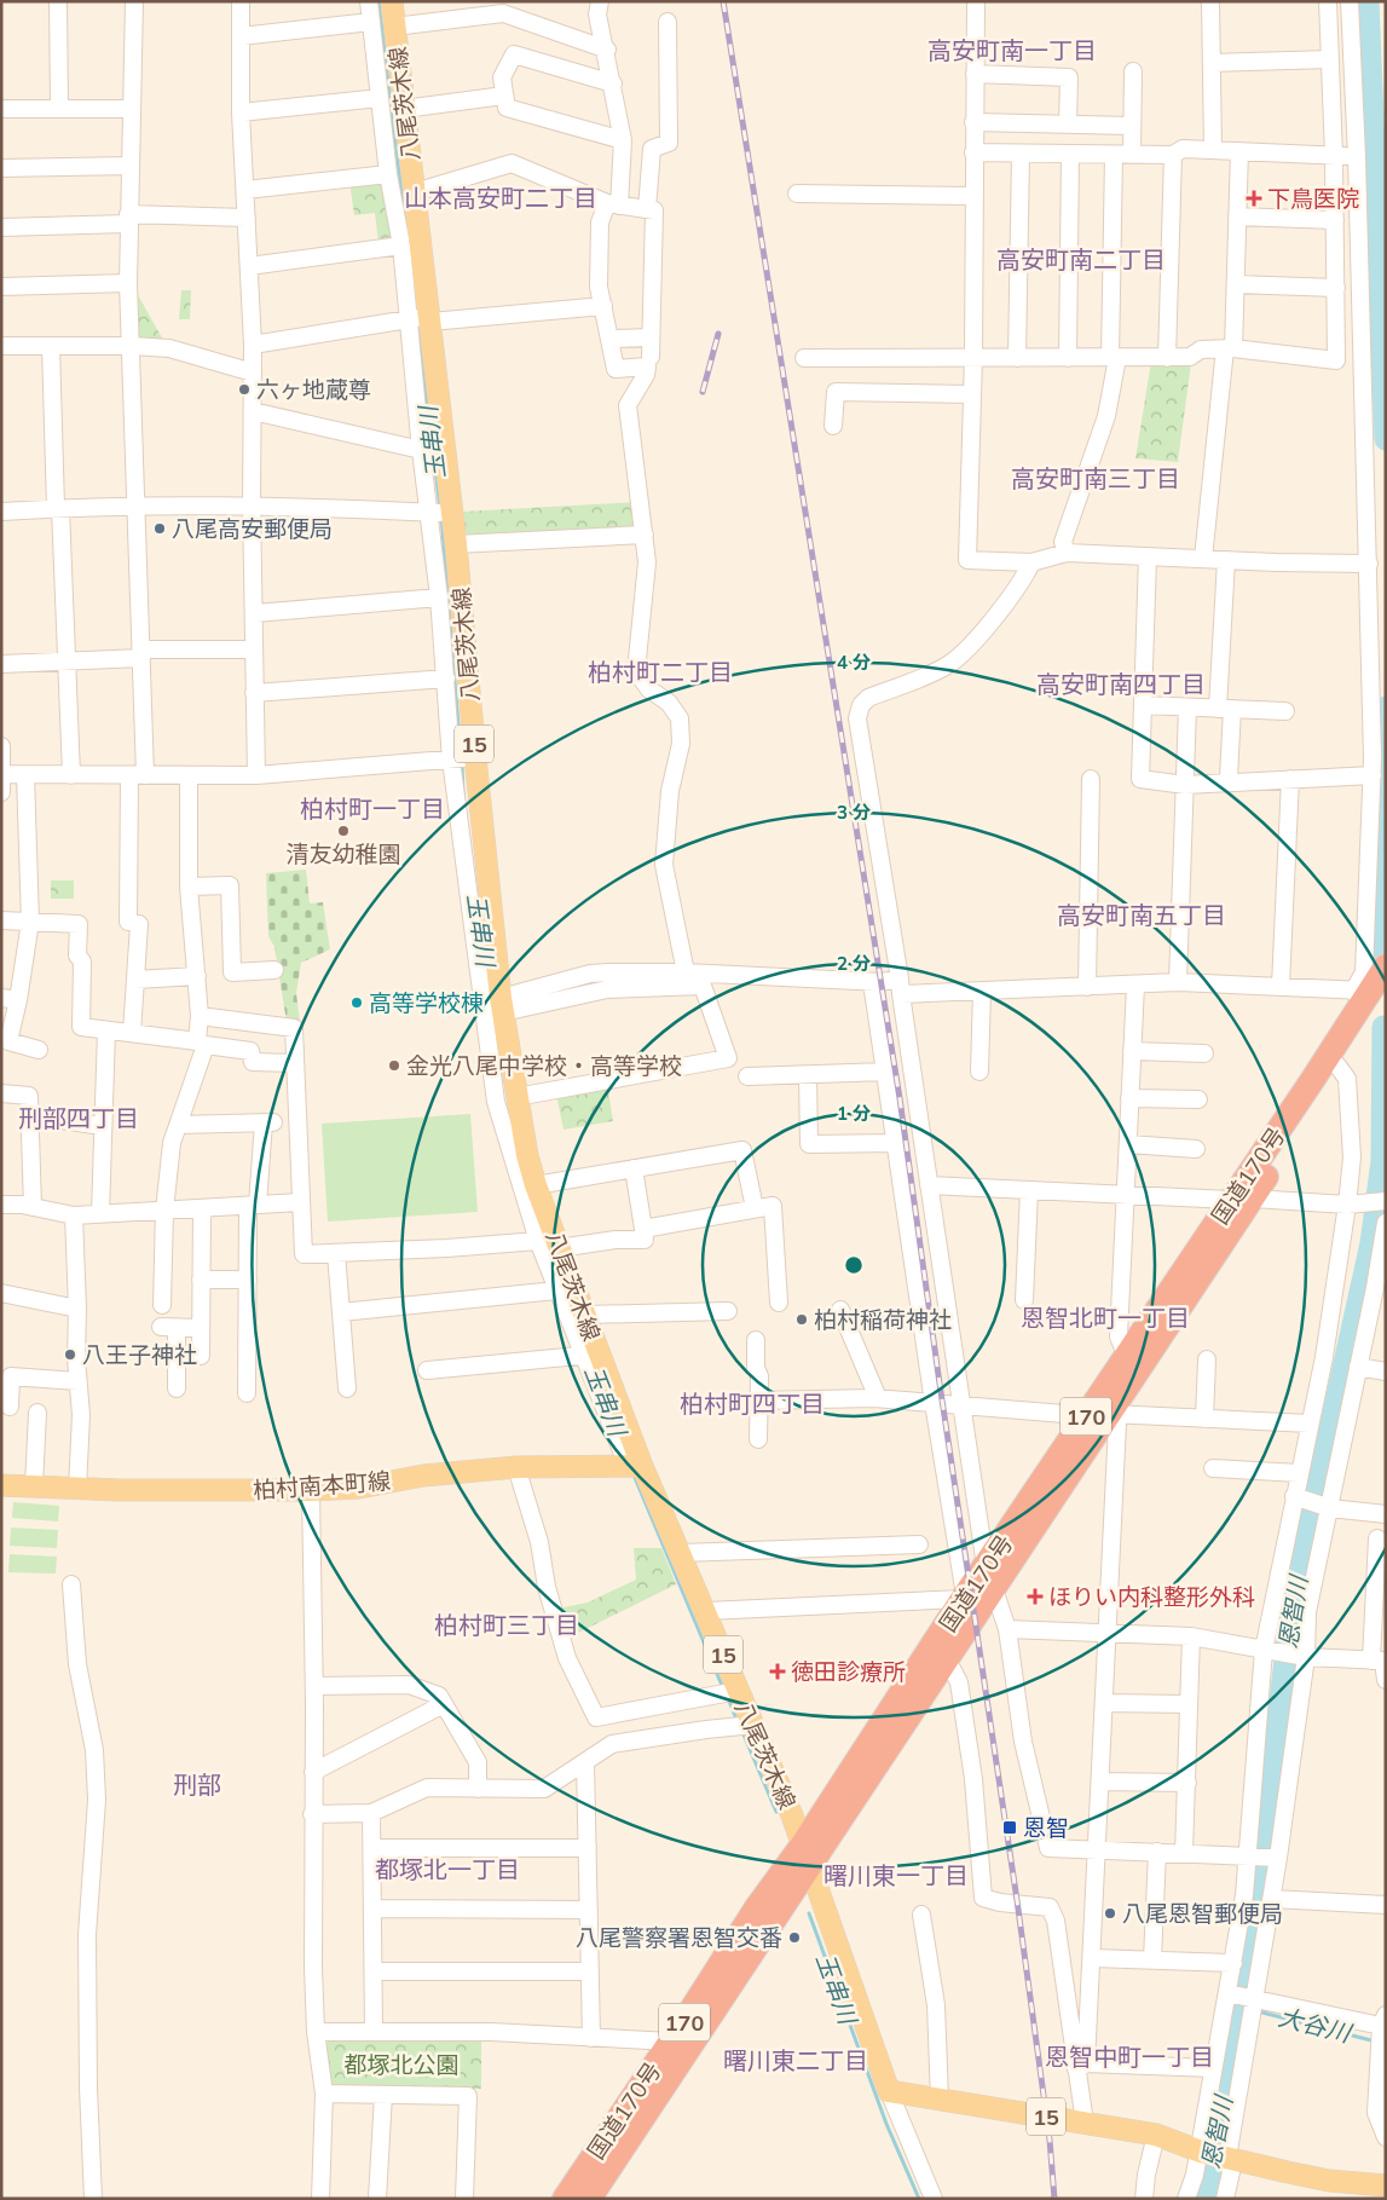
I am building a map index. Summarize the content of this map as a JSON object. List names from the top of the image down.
{
  "streets": {
    "highway": ["国道170号", "170"],
    "main road": ["八尾茨木線", "15", "柏村南本町線"]
  },
  "crossings": [
    ["八尾茨木線", "15"],
    ["八尾茨木線", "国道170号"],
    ["八尾茨木線", "柏村南本町線"]
  ],
  "districts": [
    "高安町南一丁目",
    "山本高安町二丁目",
    "高安町南二丁目",
    "高安町南三丁目",
    "柏村町二丁目",
    "高安町南四丁目",
    "柏村町一丁目",
    "高安町南五丁目",
    "刑部四丁目",
    "恩智北町一丁目",
    "柏村町四丁目",
    "柏村町三丁目",
    "刑部",
    "都塚北一丁目",
    "曙川東一丁目",
    "恩智中町一丁目",
    "曙川東二丁目"
  ],
  "water": ["玉串川", "恩智川", "大谷川"],
  "parks": ["都塚北公園"],
  "places": {
    "health": ["下鳥医院", "ほりい内科整形外科", "徳田診療所"],
    "other": [
      "六ヶ地蔵尊",
      "八尾高安郵便局",
      "清友幼稚園",
      "高等学校棟",
      "金光八尾中学校・高等学校",
      "柏村稲荷神社",
      "八王子神社",
      "八尾恩智郵便局",
      "八尾警察署恩智交番"
    ],
    "transit": ["恩智"]
  },
  "rings": [
    "4 分",
    "3 分",
    "2 分",
    "1 分"
  ]
}
